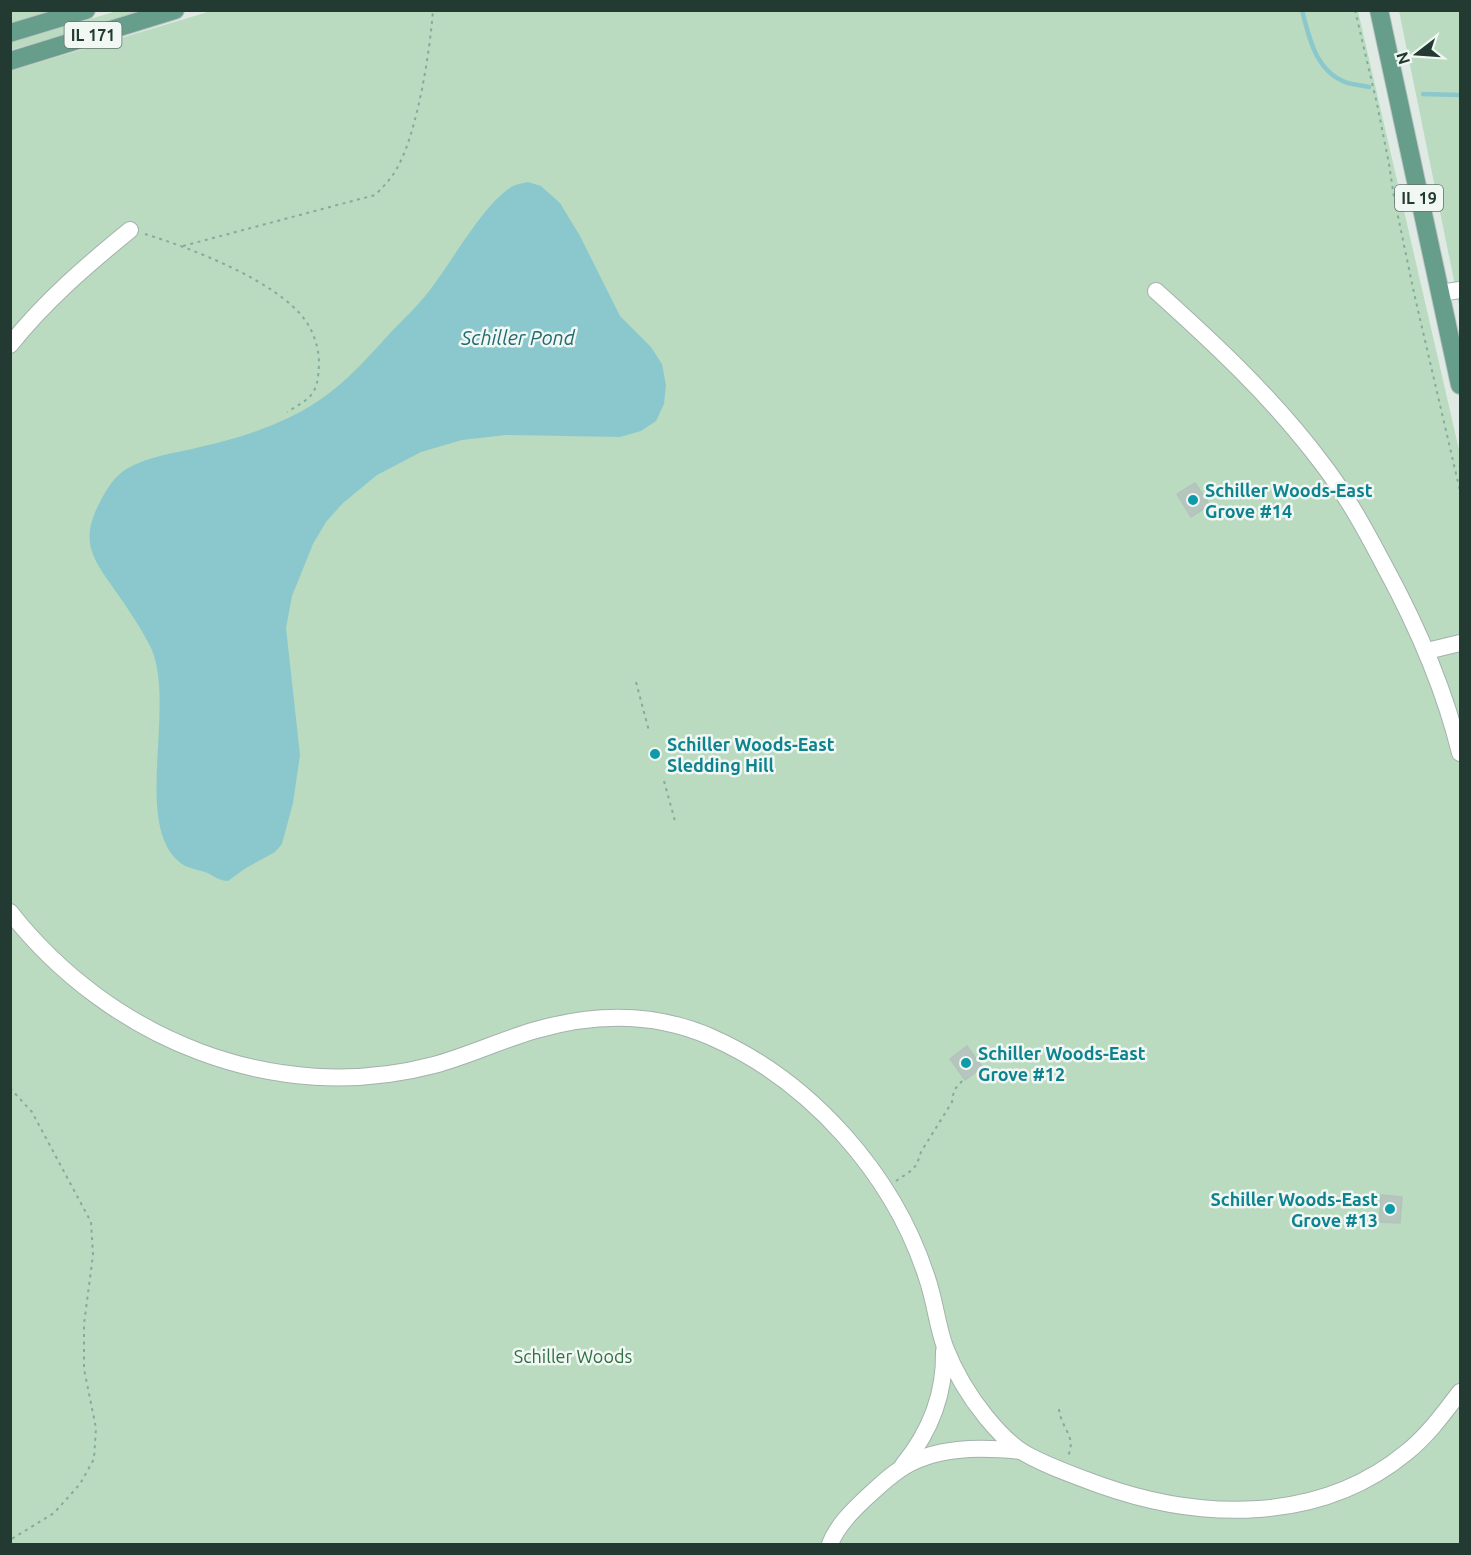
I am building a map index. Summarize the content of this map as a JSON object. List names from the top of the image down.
{
  "streets": {
    "main road": ["IL 171", "IL 19"]
  },
  "water": ["Schiller Pond"],
  "parks": ["Schiller Woods"],
  "places": [
    "Schiller Woods-East Grove #14",
    "Schiller Woods-East Sledding Hill",
    "Schiller Woods-East Grove #12",
    "Schiller Woods-East Grove #13"
  ],
  "north": "left"
}
